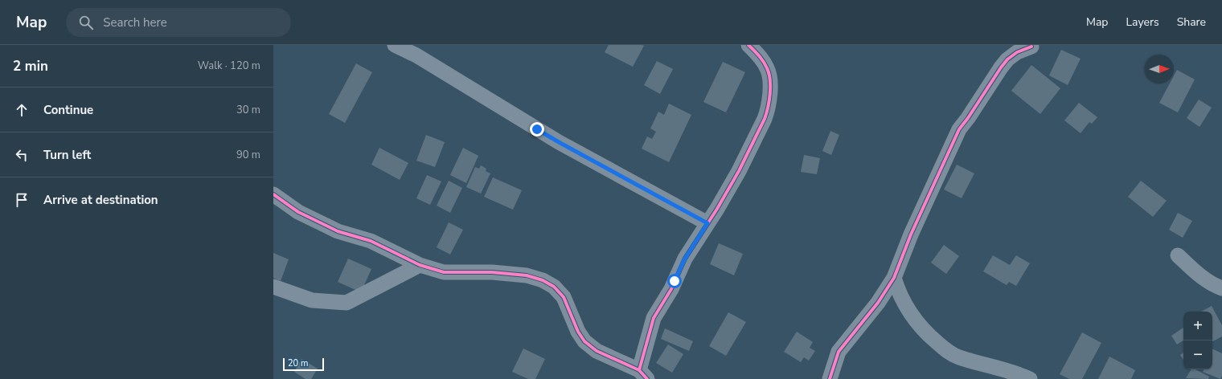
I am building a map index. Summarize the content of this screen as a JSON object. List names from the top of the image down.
{
  "scale_bar": "20 m",
  "north": "right",
  "page": {
    "header": "Map",
    "search": "Search here",
    "nav": ["Map", "Layers", "Share"],
    "heading": ["2 min", "Walk · 120 m"],
    "list": [
      ["Continue", "30 m"],
      ["Turn left", "90 m"],
      "Arrive at destination"
    ],
    "map_buttons": ["+", "−"],
    "scale": "20 m"
  }
}
